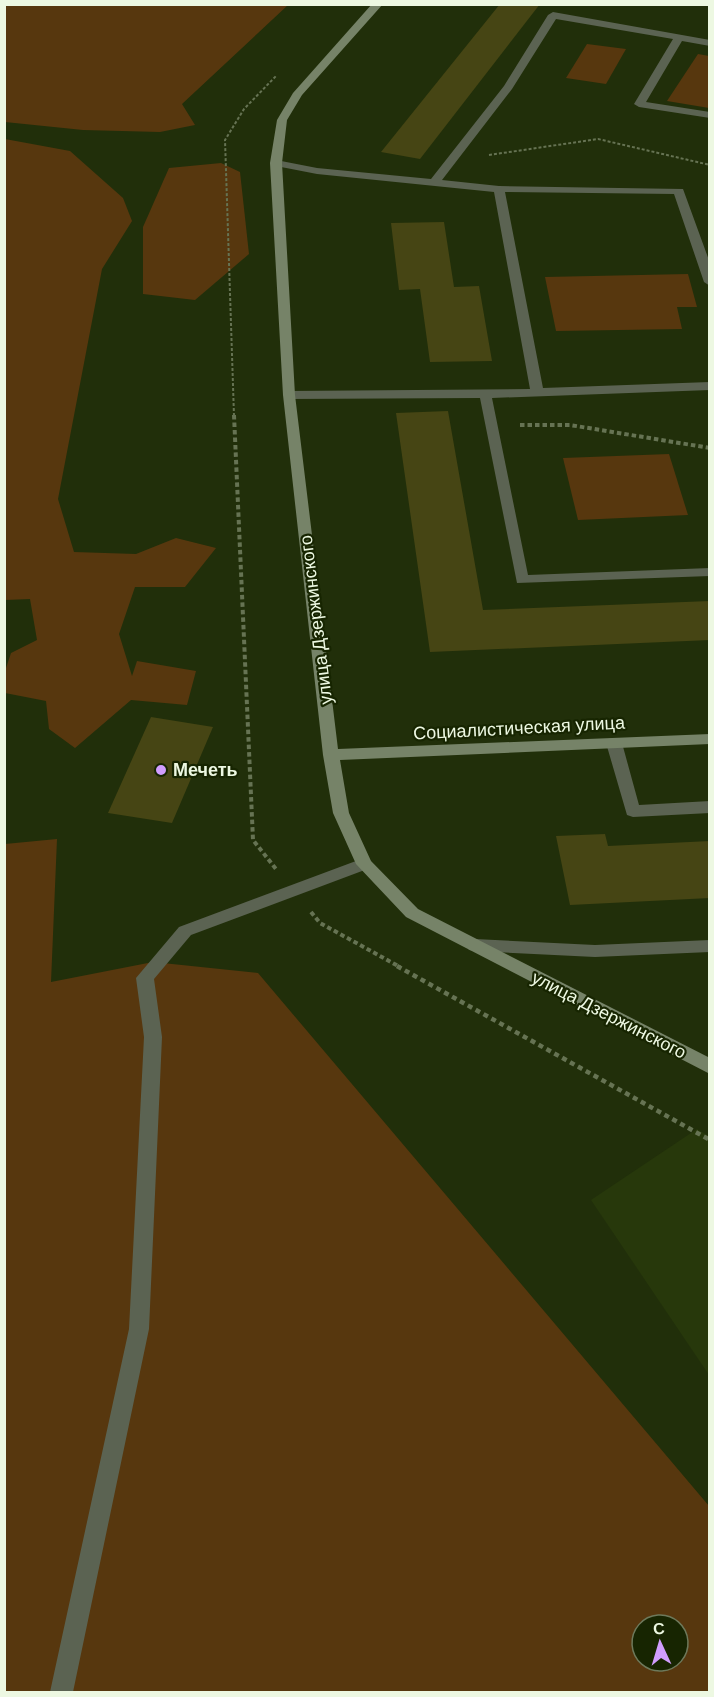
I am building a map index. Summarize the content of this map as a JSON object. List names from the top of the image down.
{
  "streets": {
    "main road": ["улица Дзержинского", "Социалистическая улица"]
  },
  "crossings": [
    ["улица Дзержинского", "Социалистическая улица"]
  ],
  "places": ["Мечеть"],
  "north": "top"
}
